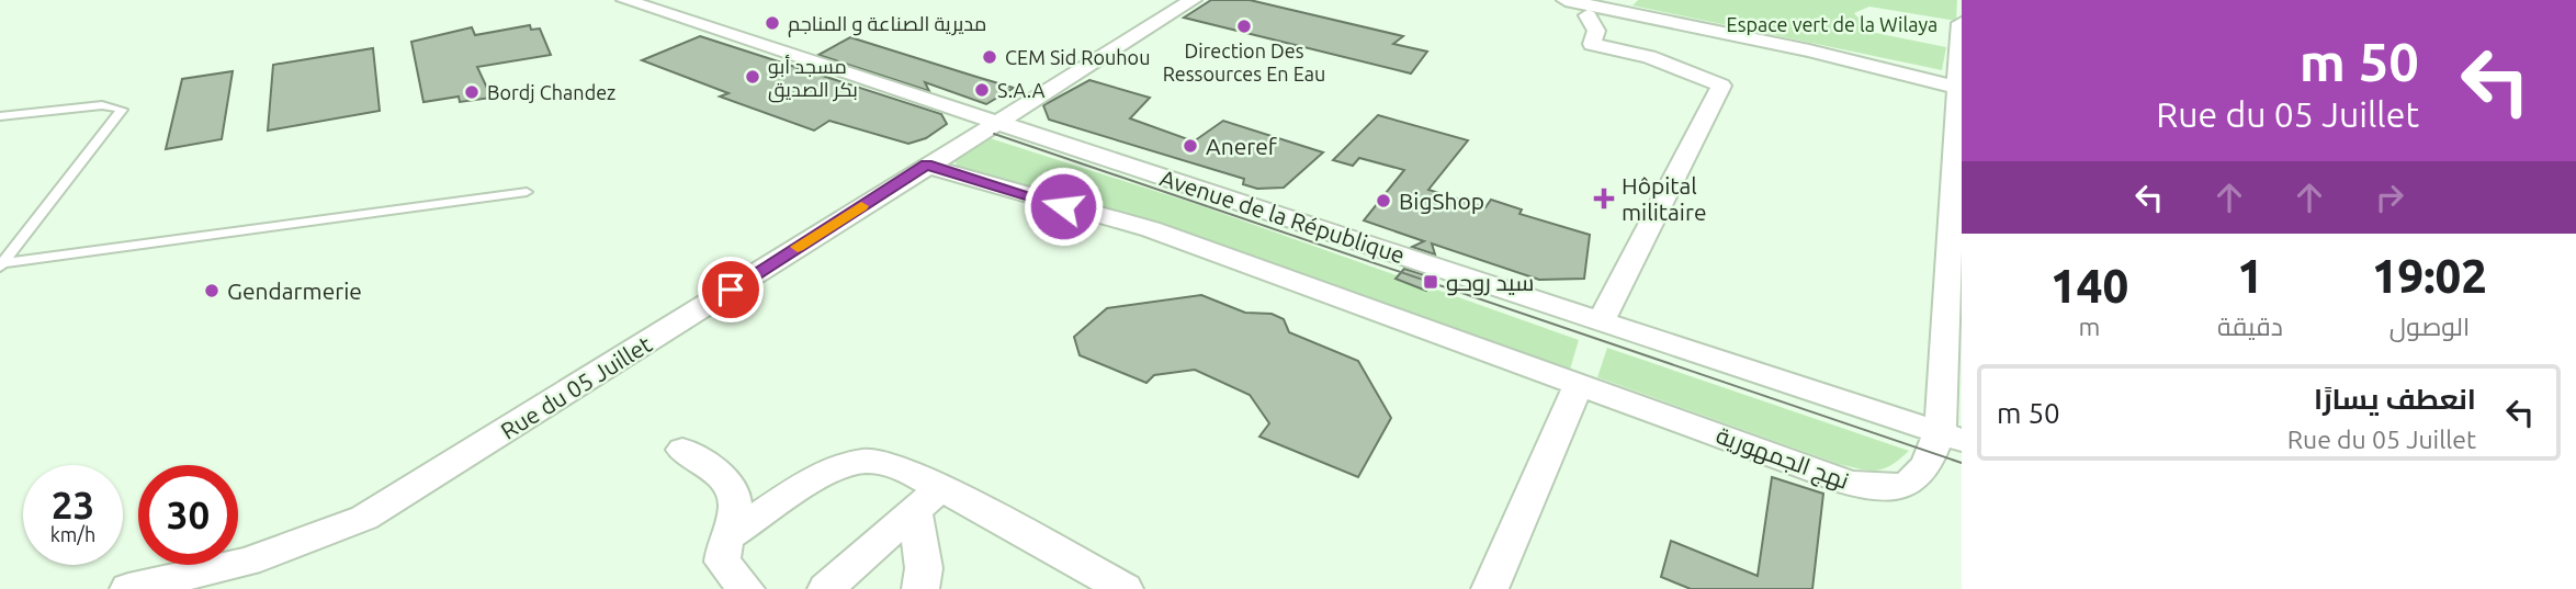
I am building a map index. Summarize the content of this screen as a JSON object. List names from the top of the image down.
{
  "streets": {
    "street": ["Avenue de la République", "Rue du 05 Juillet", "نهج الجمهورية"]
  },
  "crossings": [
    ["Avenue de la République", "Rue du 05 Juillet"],
    ["Avenue de la République", "نهج الجمهورية"],
    ["Rue du 05 Juillet", "نهج الجمهورية"]
  ],
  "parks": ["Espace vert de la Wilaya"],
  "places": {
    "other": [
      "مديرية الصناعة و المناجم",
      "Direction Des Ressources En Eau",
      "CEM Sid Rouhou",
      "مسجد أبو بكر الصديق",
      "S.A.A",
      "Bordj Chandez",
      "Aneref",
      "BigShop",
      "Gendarmerie"
    ],
    "health": ["Hôpital militaire"],
    "transit": ["سيد روحو"]
  },
  "page": {
    "turn": ["50 m", "Rue du 05 Juillet"],
    "eta": [
      "19:02",
      "الوصول",
      "1",
      "دقيقة",
      "140",
      "m"
    ],
    "list": [
      {
        "name": "انعطف يسارًا",
        "note": "Rue du 05 Juillet",
        "value": "50 m"
      }
    ],
    "speed": "23 km/h",
    "limit": "30"
  }
}
